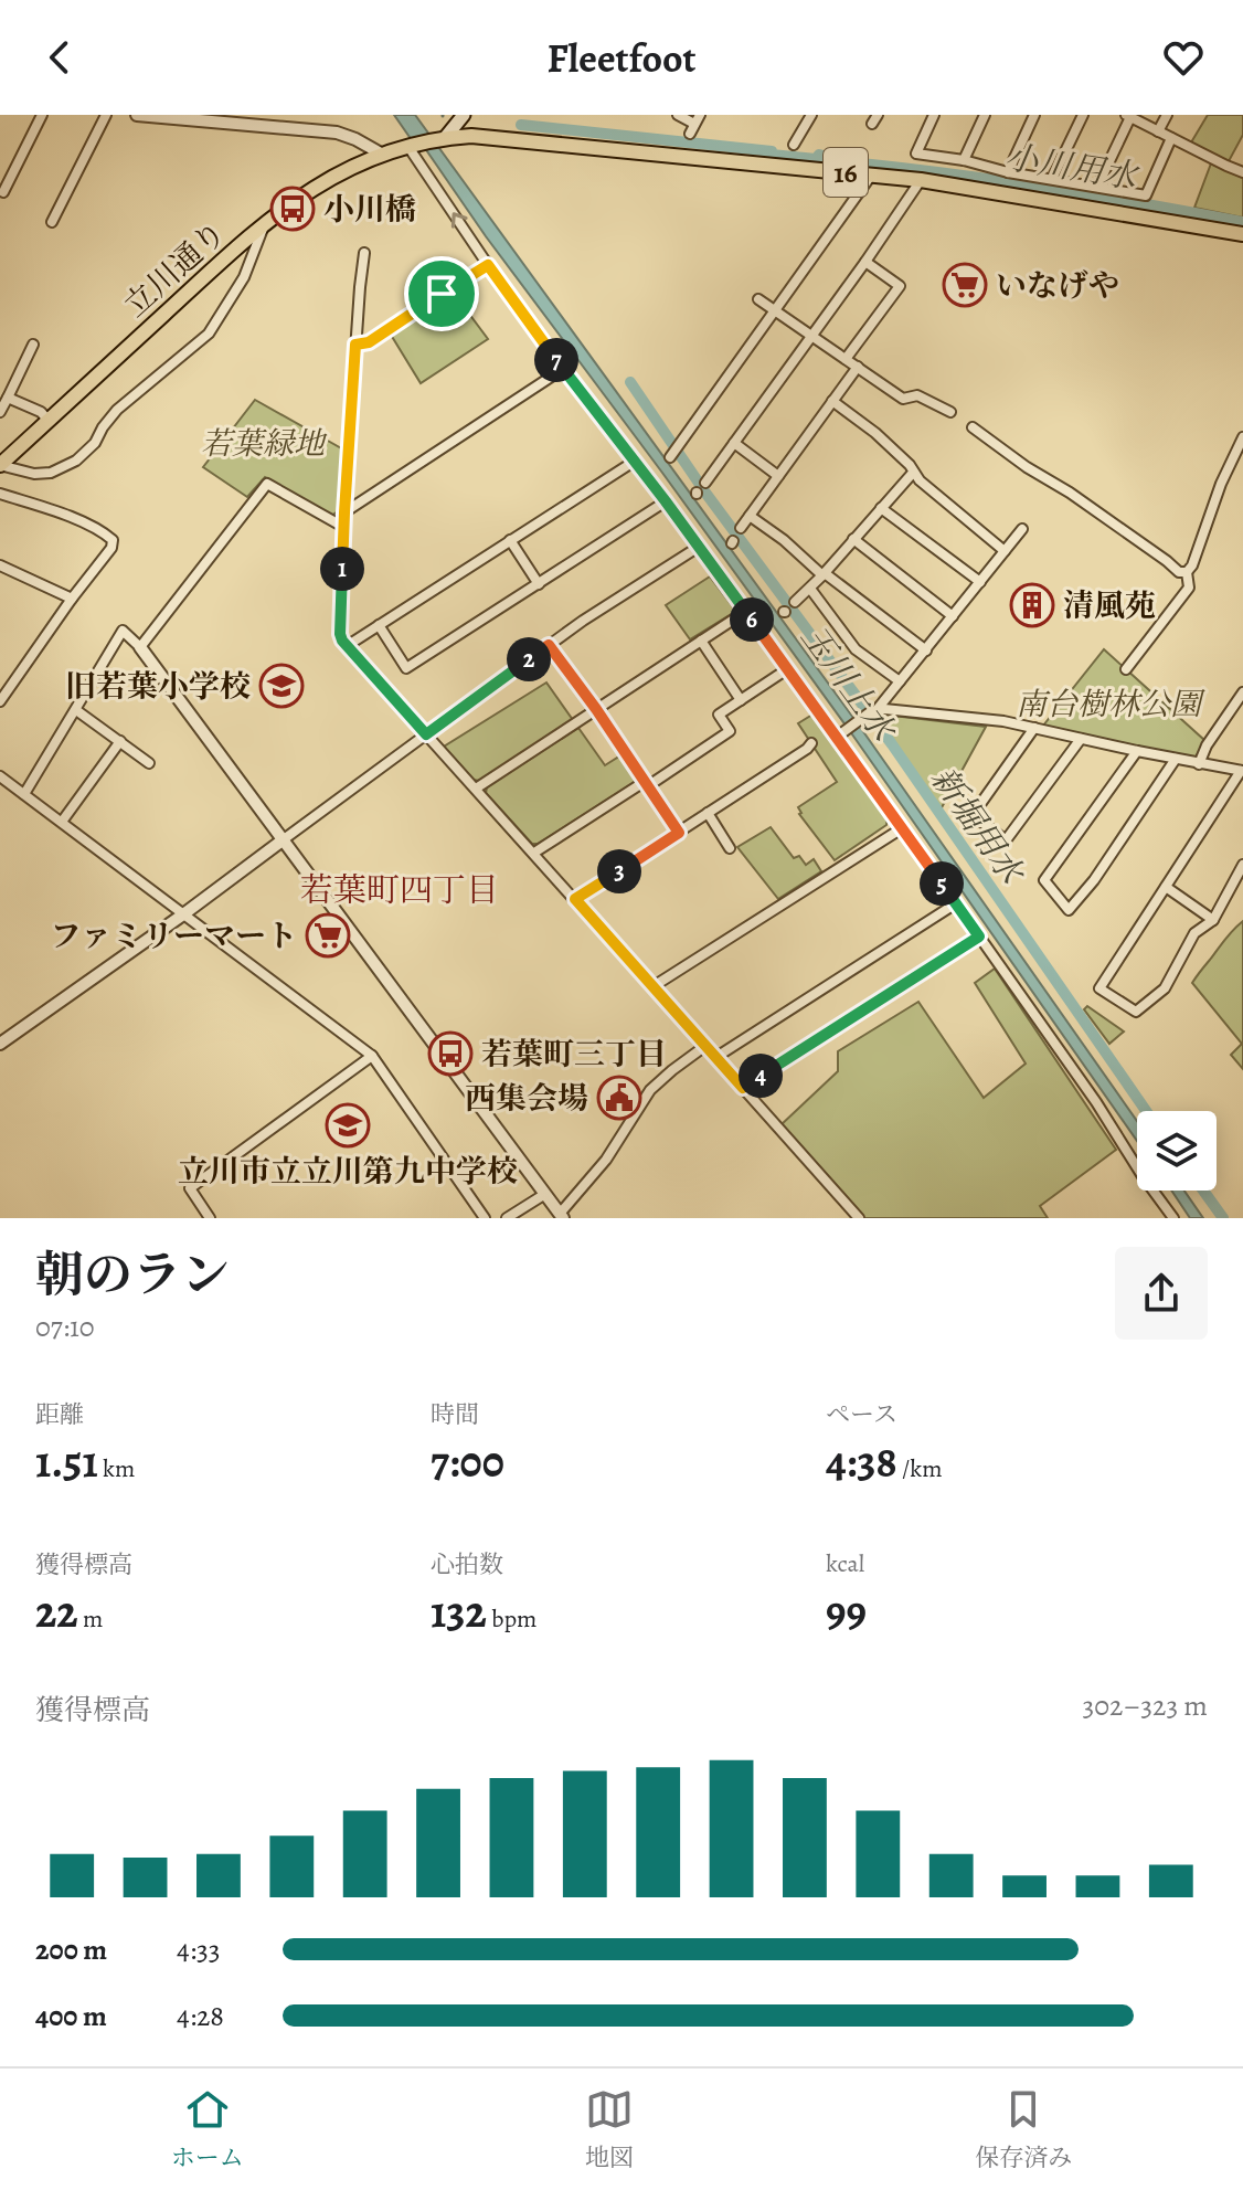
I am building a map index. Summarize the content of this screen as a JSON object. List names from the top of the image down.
{
  "streets": {
    "main road": ["16", "立川通り"]
  },
  "crossings": [
    ["16", "立川通り"]
  ],
  "districts": ["若葉町四丁目"],
  "water": ["小川用水", "玉川上水", "新堀用水"],
  "parks": ["若葉緑地", "南台樹林公園"],
  "places": {
    "bus stop": ["小川橋", "若葉町三丁目"],
    "supermarket": ["いなげや", "ファミリーマート"],
    "building": ["清風苑"],
    "school or university": ["旧若葉小学校", "立川市立立川第九中学校"],
    "public building": ["西集会場"]
  },
  "page": {
    "header": "Fleetfoot",
    "pins": [
      "7",
      "1",
      "6",
      "2",
      "3",
      "5",
      "4"
    ],
    "heading": ["朝のラン", "07:10"],
    "stats": [
      ["距離", "1.51 km"],
      ["時間", "7:00"],
      ["ペース", "4:38 /km"],
      ["獲得標高", "22 m"],
      ["心拍数", "132 bpm"],
      ["kcal", "99"]
    ],
    "chart": ["獲得標高", "302–323 m"],
    "list": [
      {
        "name": "200 m",
        "note": "4:33"
      },
      {
        "name": "400 m",
        "note": "4:28"
      }
    ],
    "tabs": ["ホーム", "地図", "保存済み"]
  }
}
